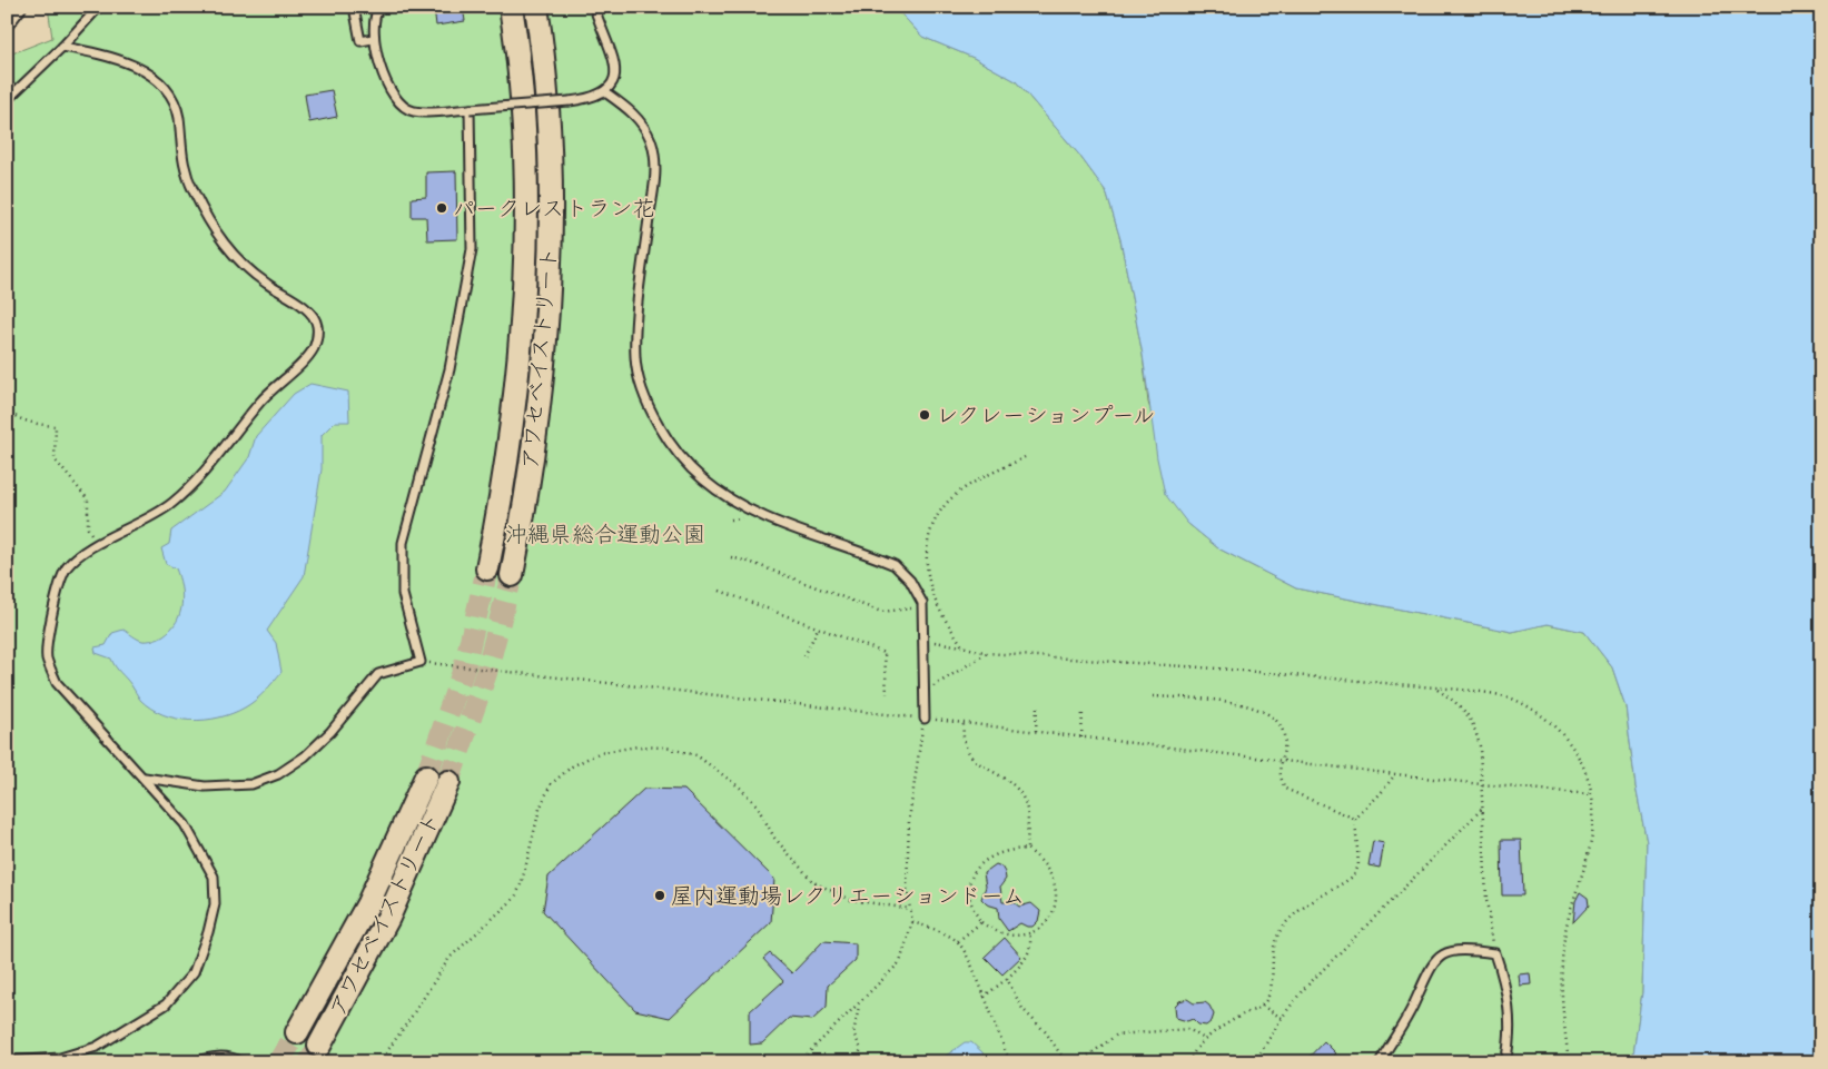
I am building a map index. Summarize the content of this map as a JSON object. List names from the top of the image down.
{
  "streets": {
    "main road": ["アワセベイストリート"]
  },
  "parks": ["沖縄県総合運動公園"],
  "places": ["パークレストラン花", "レクレーションプール", "屋内運動場レクリエーションドーム"]
}
